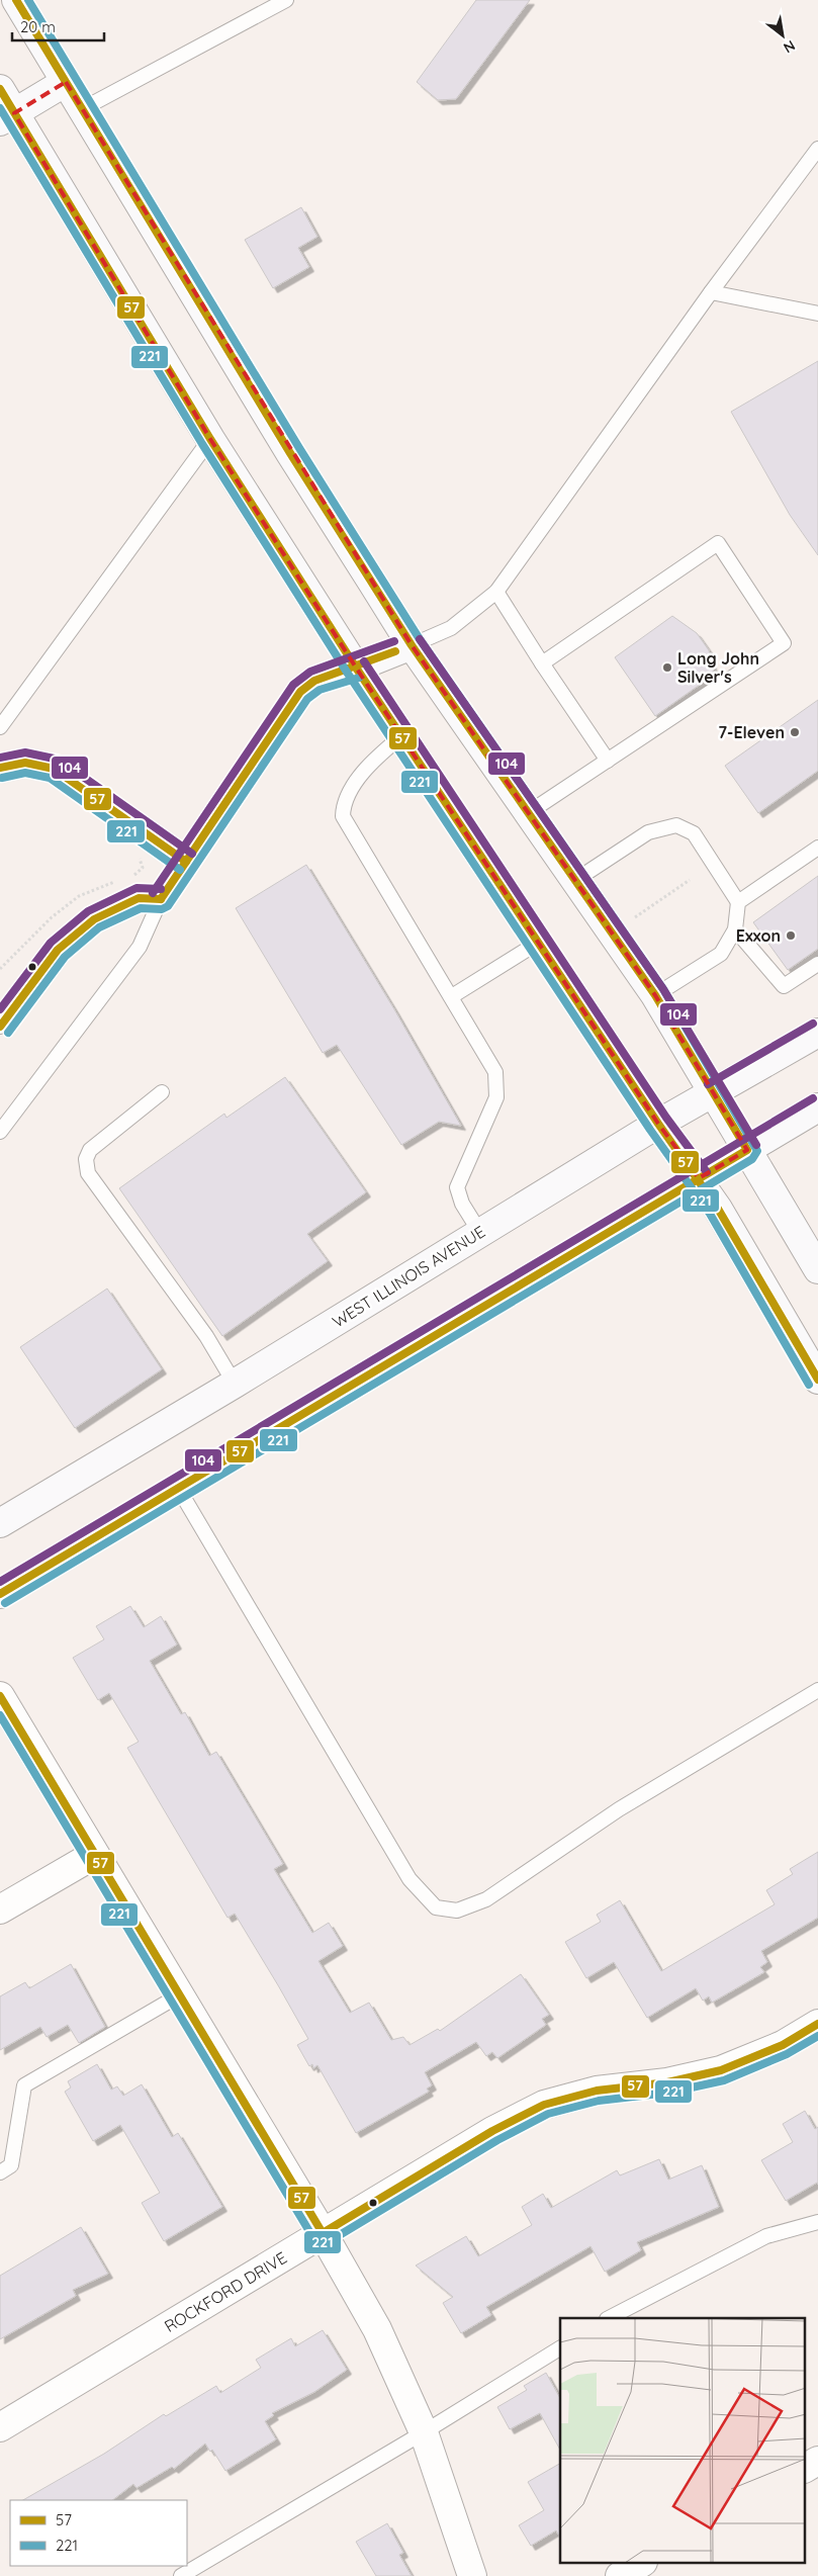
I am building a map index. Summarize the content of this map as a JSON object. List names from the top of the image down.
{
  "streets": {
    "main road": ["WEST ILLINOIS AVENUE"],
    "street": ["ROCKFORD DRIVE"]
  },
  "places": ["Long John Silver's", "7-Eleven", "Exxon"],
  "lines": ["transit line 57", "transit line 221", "transit line 104"],
  "legend": ["57", "221"],
  "scale_bar": "20 m",
  "north": "bottom right"
}
